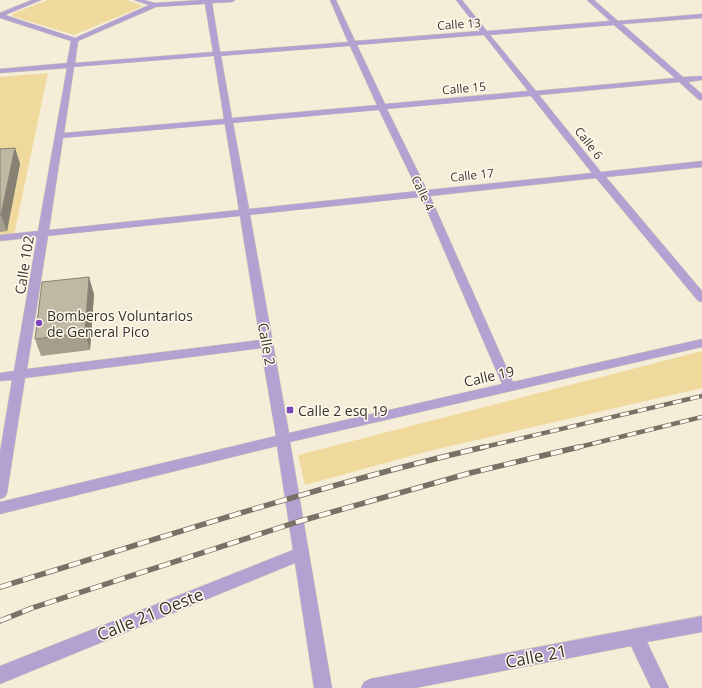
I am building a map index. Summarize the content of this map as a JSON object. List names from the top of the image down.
{
  "streets": {
    "street": [
      "Calle 13",
      "Calle 15",
      "Calle 6",
      "Calle 17",
      "Calle 4",
      "Calle 102",
      "Calle 2",
      "Calle 19",
      "Calle 21 Oeste",
      "Calle 21"
    ]
  },
  "crossings": [
    ["Calle 13", "Calle 6"],
    ["Calle 13", "Calle 4"],
    ["Calle 13", "Calle 102"],
    ["Calle 13", "Calle 2"],
    ["Calle 15", "Calle 6"],
    ["Calle 15", "Calle 4"],
    ["Calle 15", "Calle 102"],
    ["Calle 15", "Calle 2"],
    ["Calle 6", "Calle 17"],
    ["Calle 17", "Calle 4"],
    ["Calle 17", "Calle 102"],
    ["Calle 17", "Calle 2"],
    ["Calle 4", "Calle 19"],
    ["Calle 2", "Calle 19"],
    ["Calle 2", "Calle 21 Oeste"]
  ],
  "places": {
    "other": ["Bomberos Voluntarios de General Pico"],
    "transit": ["Calle 2 esq 19"]
  }
}
